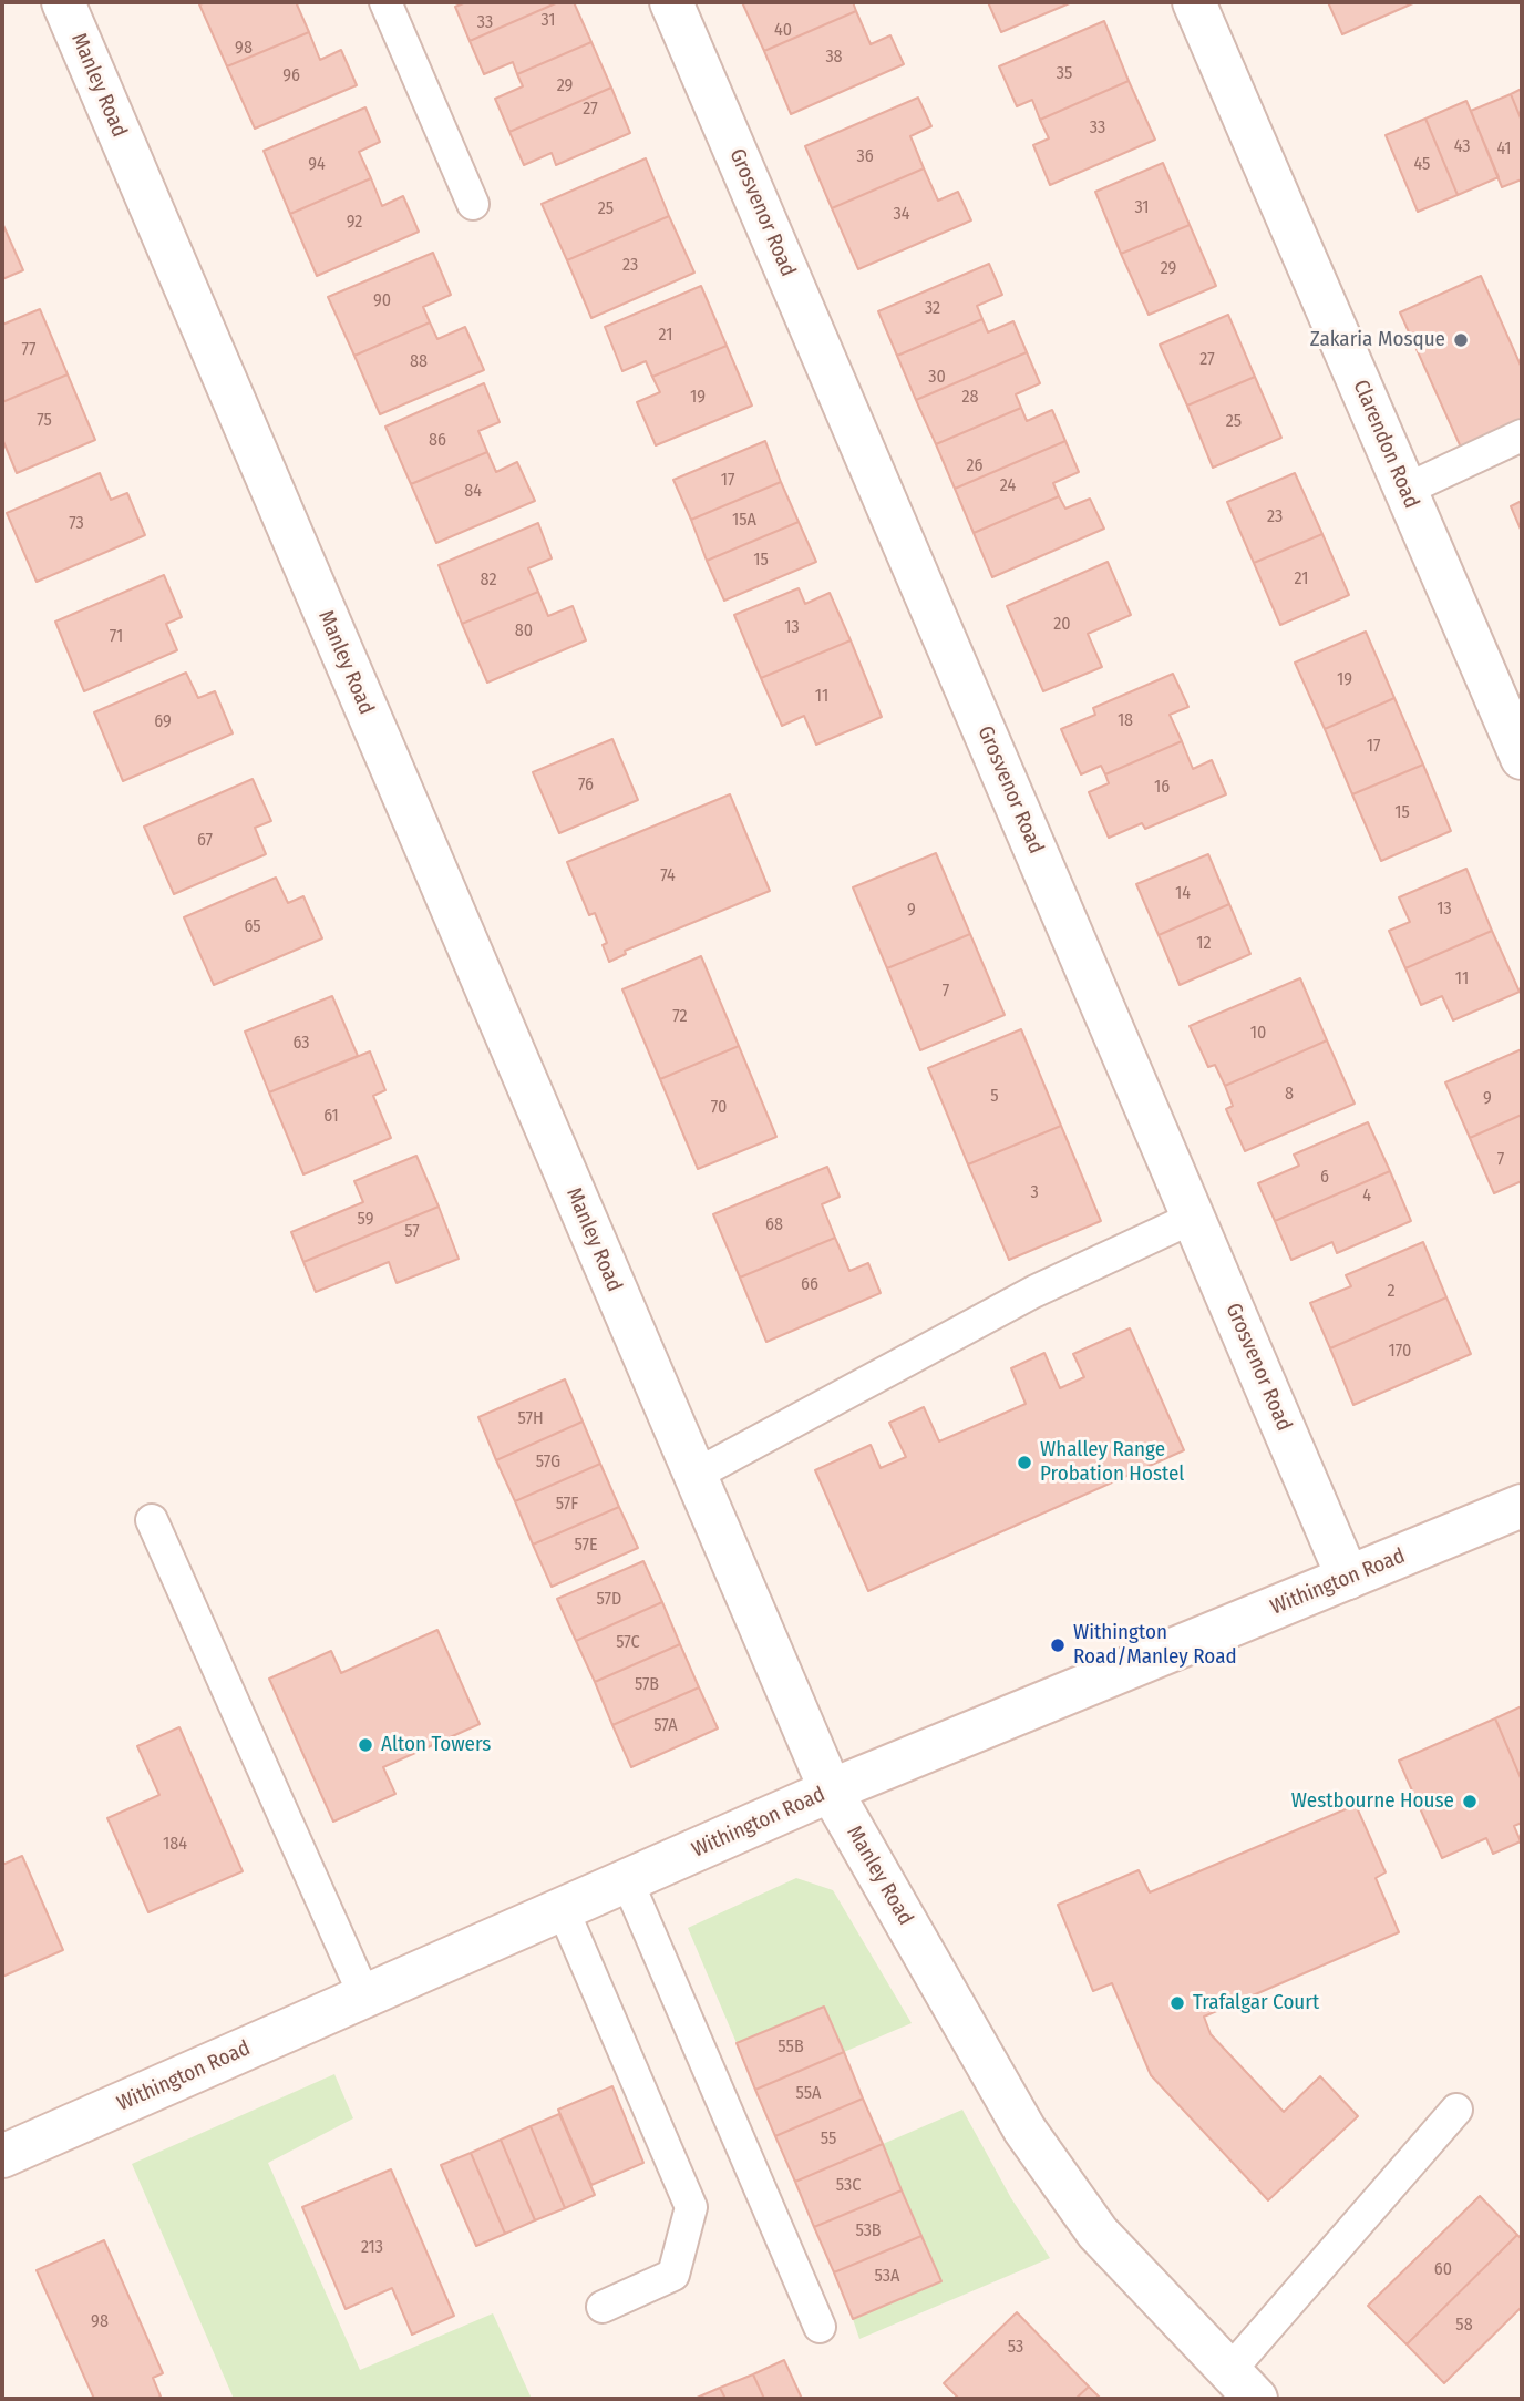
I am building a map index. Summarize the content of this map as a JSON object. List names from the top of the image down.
{
  "streets": {
    "street": [
      "Manley Road",
      "Grosvenor Road",
      "Clarendon Road",
      "Withington Road"
    ]
  },
  "crossings": [
    ["Manley Road", "Withington Road"],
    ["Grosvenor Road", "Withington Road"]
  ],
  "places": [
    "Zakaria Mosque",
    "Whalley Range Probation Hostel",
    "Withington Road/Manley Road",
    "Alton Towers",
    "Westbourne House",
    "Trafalgar Court"
  ],
  "house_numbers": [
    "31",
    "33",
    "40",
    "98",
    "38",
    "35",
    "96",
    "29",
    "27",
    "33",
    "43",
    "41",
    "36",
    "94",
    "45",
    "31",
    "25",
    "34",
    "92",
    "23",
    "29",
    "90",
    "32",
    "21",
    "77",
    "27",
    "88",
    "30",
    "19",
    "28",
    "75",
    "25",
    "86",
    "26",
    "17",
    "24",
    "84",
    "23",
    "15A",
    "73",
    "15",
    "21",
    "82",
    "20",
    "13",
    "80",
    "71",
    "19",
    "11",
    "18",
    "69",
    "17",
    "76",
    "16",
    "15",
    "67",
    "74",
    "14",
    "13",
    "9",
    "65",
    "12",
    "11",
    "7",
    "72",
    "10",
    "63",
    "8",
    "5",
    "9",
    "70",
    "61",
    "7",
    "6",
    "3",
    "4",
    "59",
    "68",
    "57",
    "66",
    "2",
    "170",
    "57H",
    "57G",
    "57F",
    "57E",
    "57D",
    "57C",
    "57B",
    "57A",
    "184",
    "55B",
    "55A",
    "55",
    "53C",
    "53B",
    "213",
    "60",
    "53A",
    "98",
    "58",
    "53"
  ]
}
